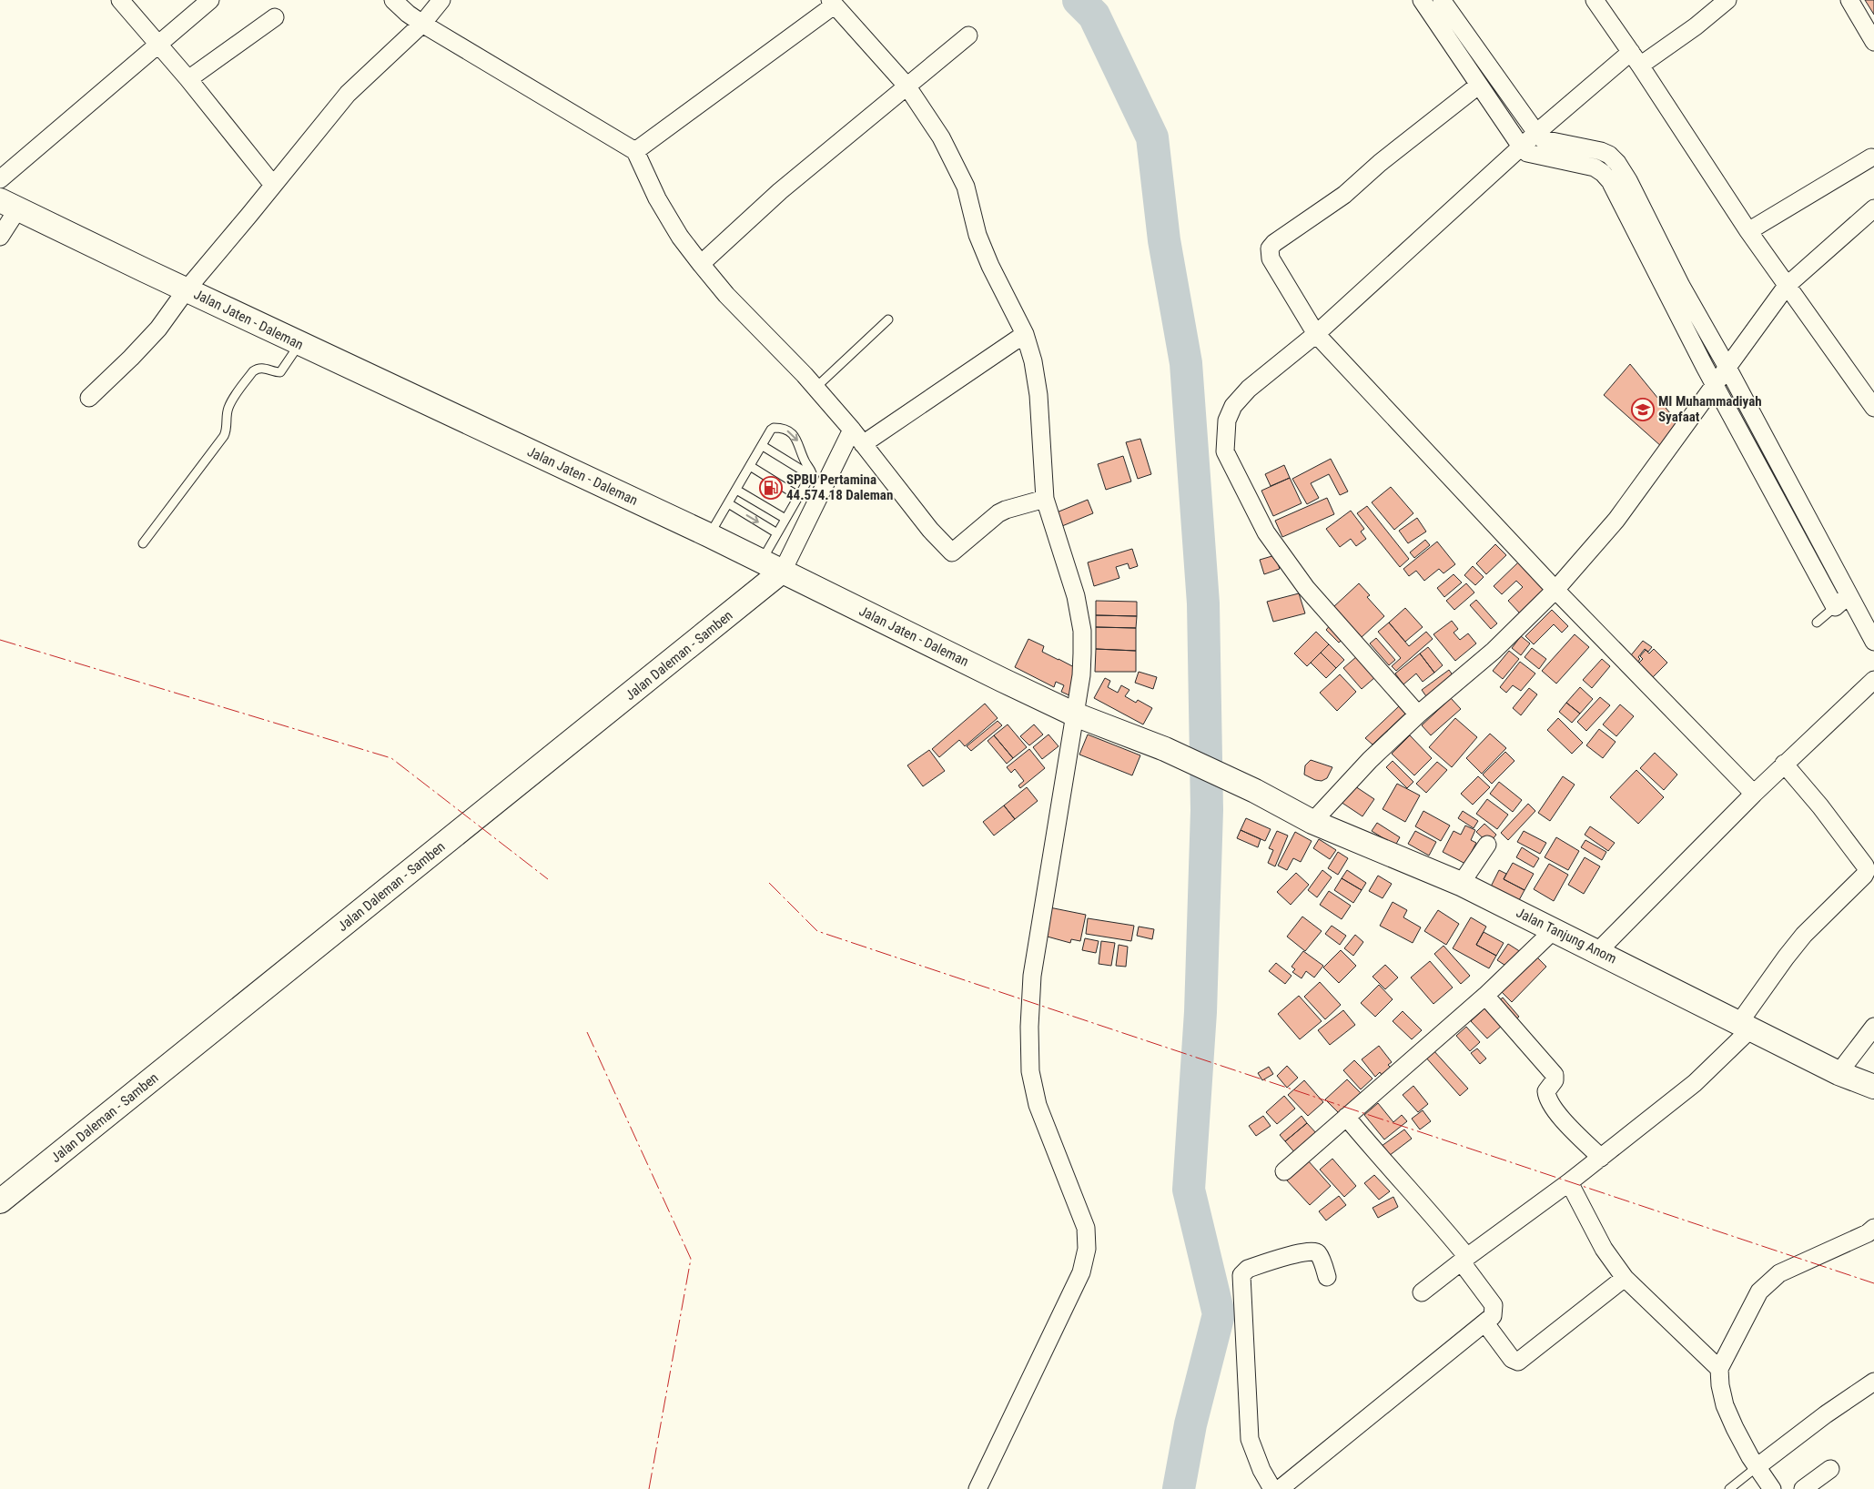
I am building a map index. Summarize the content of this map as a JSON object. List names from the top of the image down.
{
  "streets": {
    "main road": ["Jalan Jaten - Daleman", "Jalan Daleman - Samben", "Jalan Tanjung Anom"]
  },
  "crossings": [
    ["Jalan Jaten - Daleman", "Jalan Daleman - Samben"],
    ["Jalan Jaten - Daleman", "Jalan Tanjung Anom"]
  ],
  "places": {
    "school or university": ["MI Muhammadiyah Syafaat"],
    "fuel station": ["SPBU Pertamina 44.574.18 Daleman"]
  }
}
